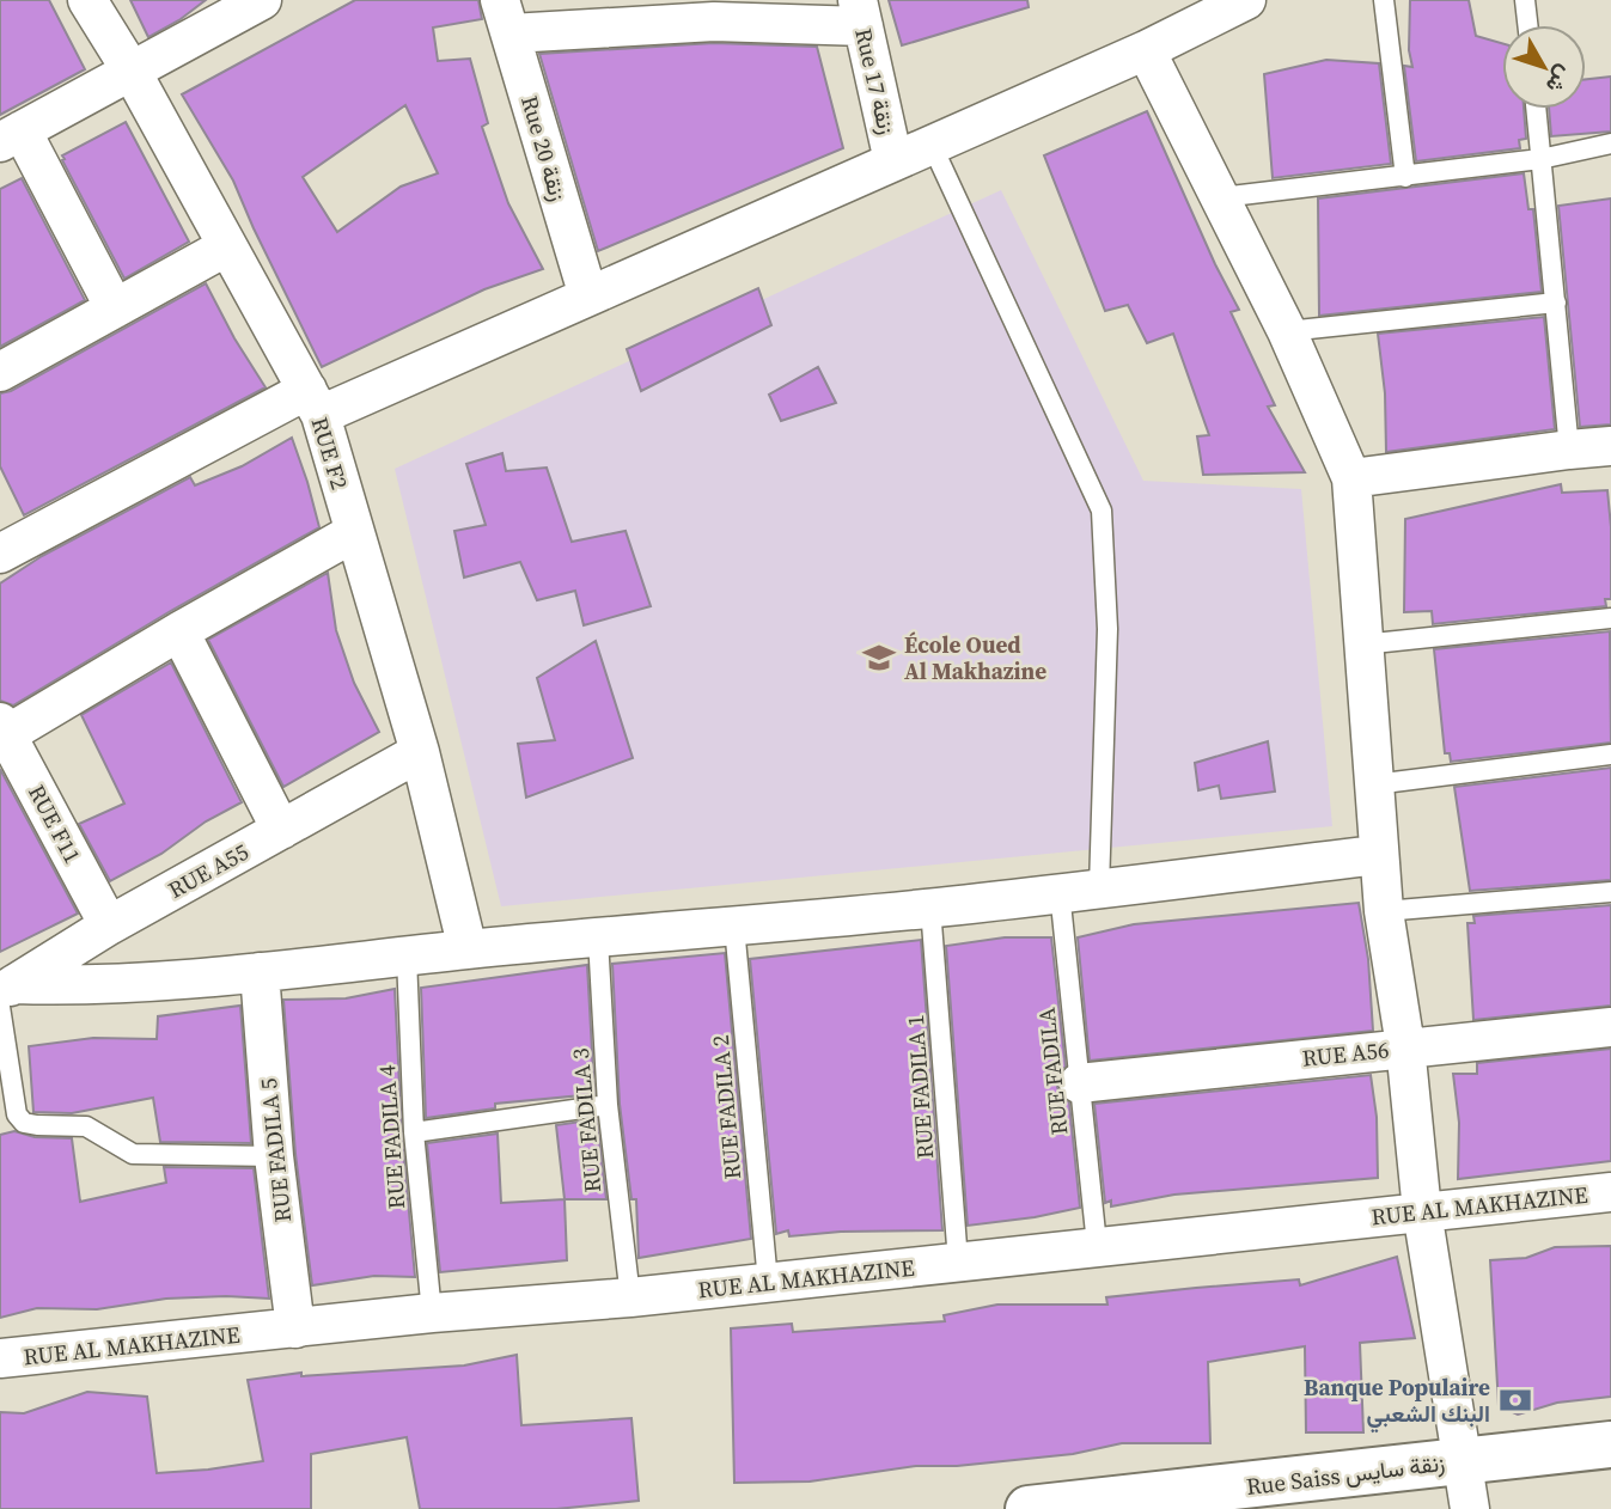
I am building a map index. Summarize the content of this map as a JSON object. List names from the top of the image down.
{
  "streets": {
    "street": [
      "Rue 17 زنقة",
      "Rue 20 زنقة",
      "RUE F2",
      "RUE F11",
      "RUE A55",
      "RUE A56",
      "RUE FADILA 5",
      "RUE AL MAKHAZINE",
      "Rue Saiss زنقة سايس"
    ],
    "lane": [
      "RUE FADILA",
      "RUE FADILA 1",
      "RUE FADILA 2",
      "RUE FADILA 3",
      "RUE FADILA 4"
    ]
  },
  "crossings": [
    ["RUE F2", "RUE A55"],
    ["RUE F11", "RUE A55"],
    ["RUE A56", "RUE FADILA"],
    ["RUE FADILA", "RUE AL MAKHAZINE"],
    ["RUE FADILA 1", "RUE AL MAKHAZINE"],
    ["RUE FADILA 2", "RUE AL MAKHAZINE"],
    ["RUE FADILA 3", "RUE AL MAKHAZINE"],
    ["RUE FADILA 4", "RUE AL MAKHAZINE"],
    ["RUE FADILA 5", "RUE AL MAKHAZINE"]
  ],
  "places": {
    "school or university": ["École Oued Al Makhazine"],
    "bank": ["Banque Populaire البنك الشعبي"]
  },
  "north": "bottom right"
}
